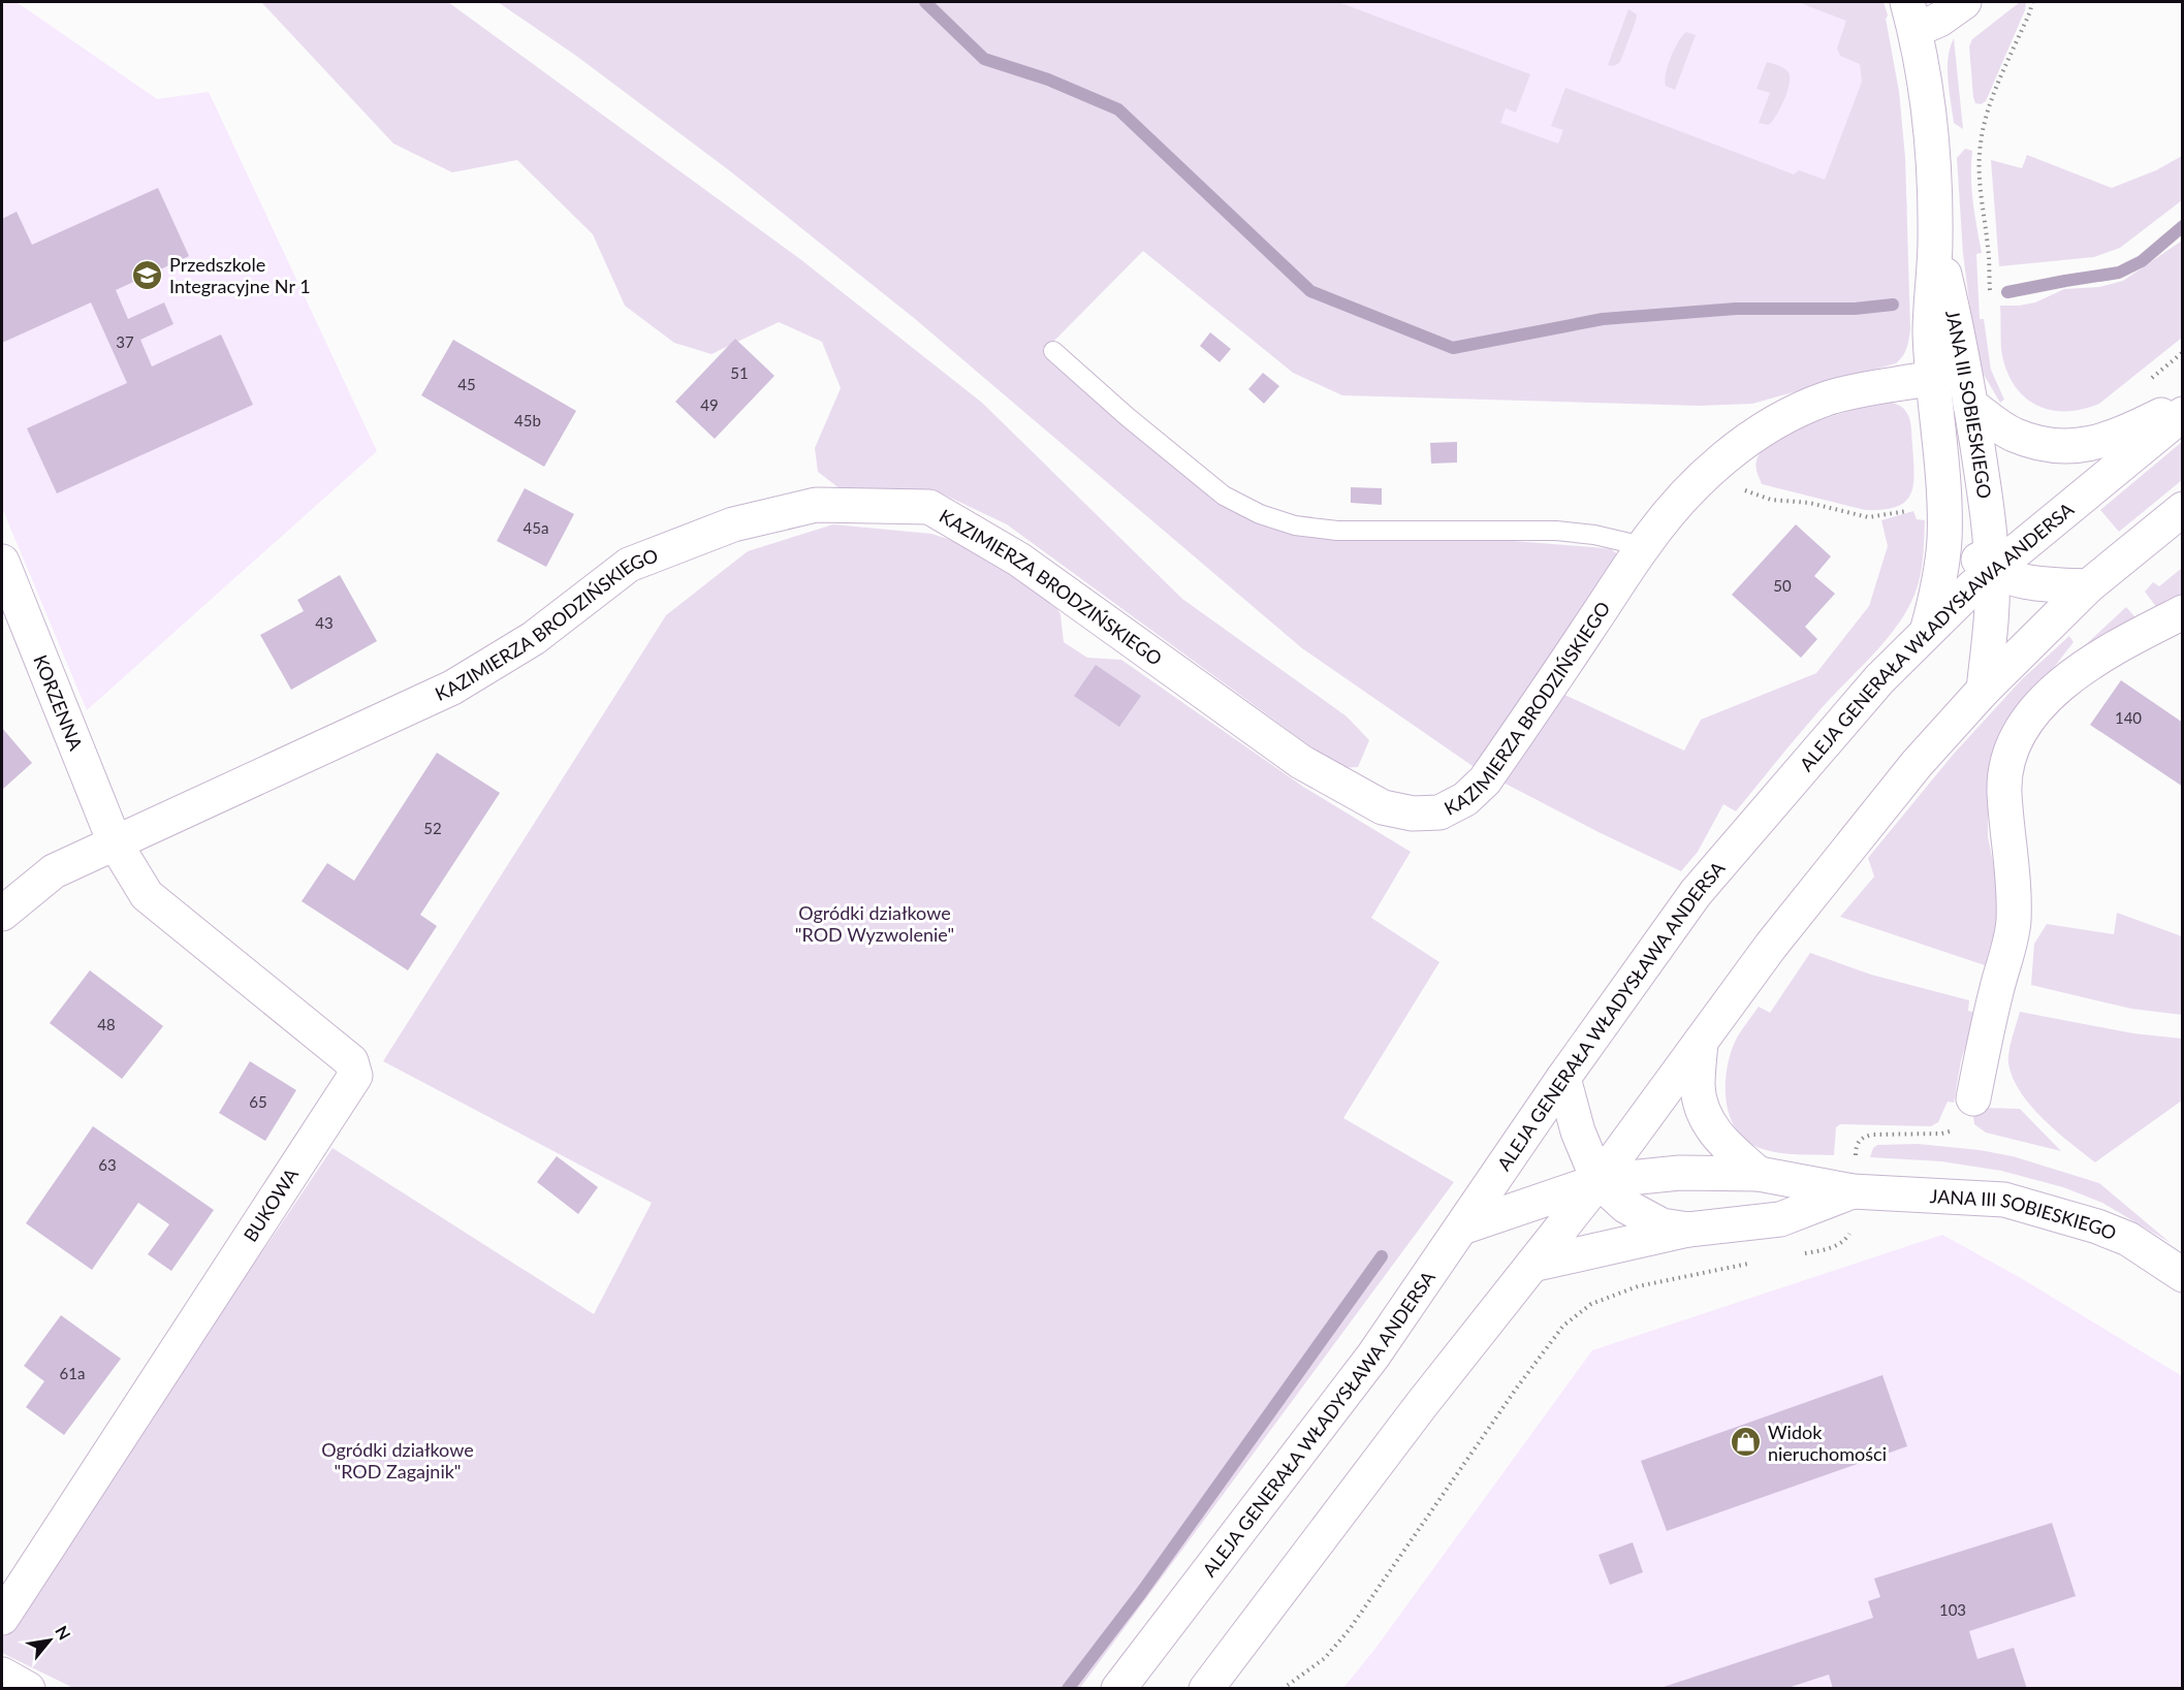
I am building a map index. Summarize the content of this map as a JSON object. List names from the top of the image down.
{
  "streets": {
    "street": [
      "JANA III SOBIESKIEGO",
      "KAZIMIERZA BRODZIŃSKIEGO",
      "ALEJA GENERAŁA WŁADYSŁAWA ANDERSA",
      "KORZENNA",
      "BUKOWA"
    ]
  },
  "crossings": [
    ["JANA III SOBIESKIEGO", "KAZIMIERZA BRODZIŃSKIEGO"],
    ["JANA III SOBIESKIEGO", "ALEJA GENERAŁA WŁADYSŁAWA ANDERSA"],
    ["KAZIMIERZA BRODZIŃSKIEGO", "KORZENNA"],
    ["KAZIMIERZA BRODZIŃSKIEGO", "BUKOWA"],
    ["KORZENNA", "BUKOWA"]
  ],
  "parks": ["Ogródki działkowe \"ROD Wyzwolenie\"", "Ogródki działkowe \"ROD Zagajnik\""],
  "places": {
    "school or university": ["Przedszkole Integracyjne Nr 1"],
    "shop": ["Widok nieruchomości"]
  },
  "house_numbers": [
    "37",
    "51",
    "45",
    "49",
    "45b",
    "45a",
    "50",
    "43",
    "140",
    "52",
    "48",
    "65",
    "63",
    "61a",
    "103"
  ],
  "north": "top right"
}
